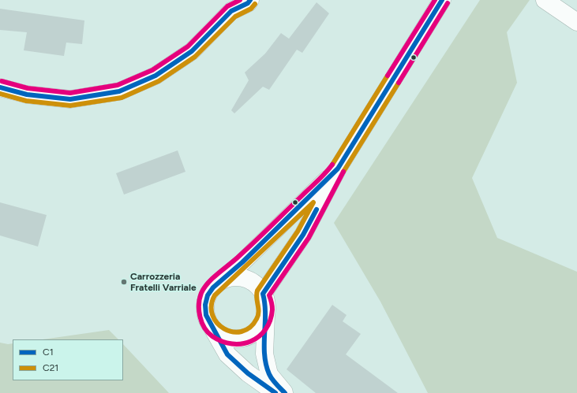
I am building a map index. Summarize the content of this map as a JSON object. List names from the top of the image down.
{
  "places": ["Carrozzeria Fratelli Varriale"],
  "lines": ["transit line C1", "transit line C21"],
  "legend": ["C1", "C21"]
}
